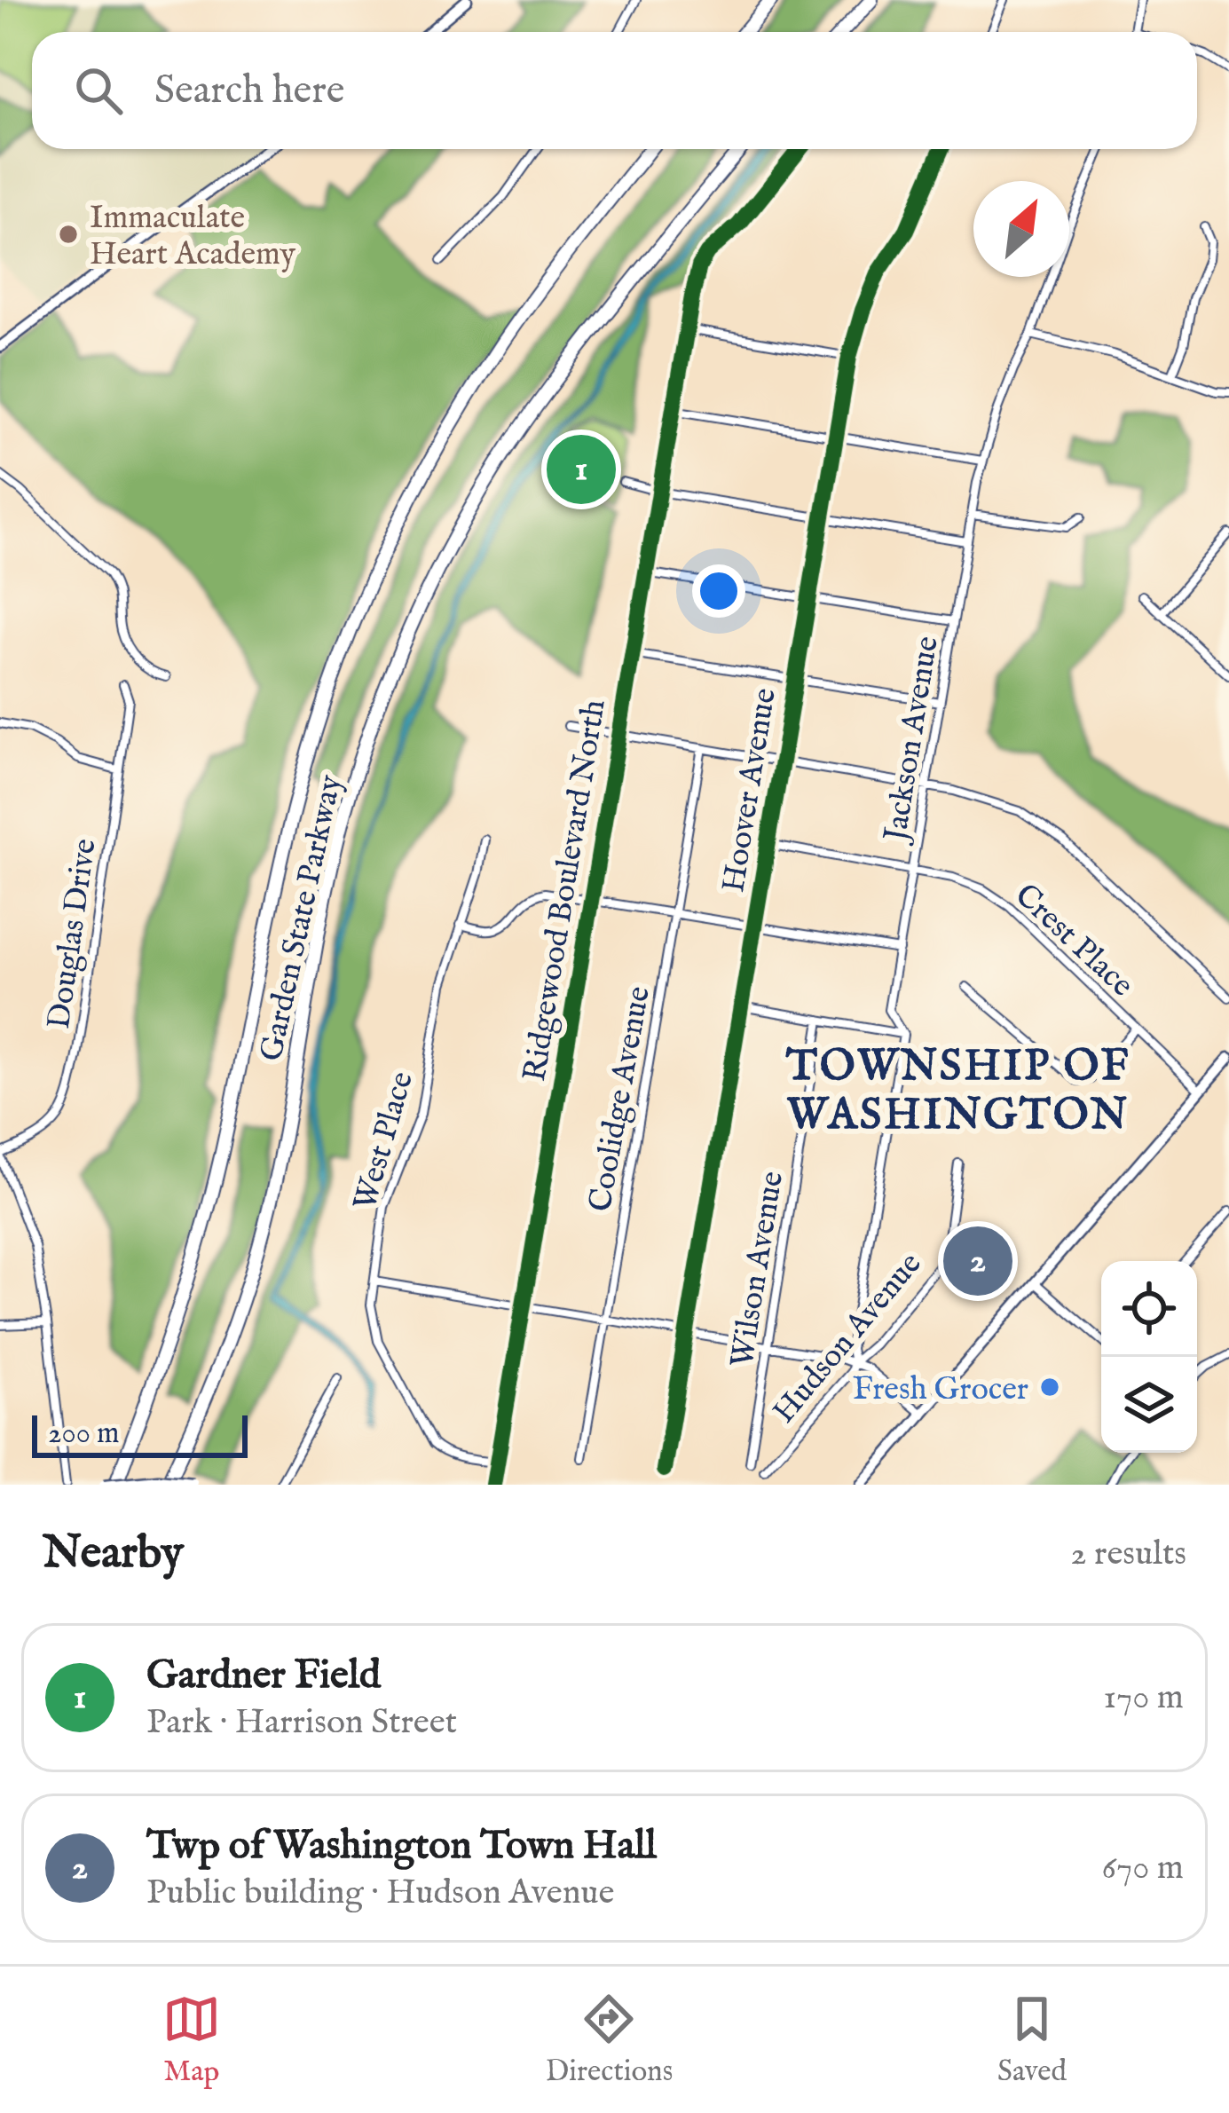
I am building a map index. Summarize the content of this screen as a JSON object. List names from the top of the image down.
{
  "streets": {
    "highway": ["Garden State Parkway"],
    "street": [
      "Jackson Avenue",
      "Hoover Avenue",
      "Ridgewood Boulevard North",
      "Douglas Drive",
      "Crest Place",
      "Coolidge Avenue",
      "West Place",
      "Wilson Avenue",
      "Hudson Avenue"
    ]
  },
  "crossings": [
    ["Jackson Avenue", "Crest Place"],
    ["Jackson Avenue", "Hudson Avenue"],
    ["Hoover Avenue", "Crest Place"],
    ["Ridgewood Boulevard North", "West Place"]
  ],
  "districts": ["TOWNSHIP OF WASHINGTON"],
  "places": ["Immaculate Heart Academy", "Fresh Grocer"],
  "scale_bar": "200 m",
  "north": "top right",
  "page": {
    "search": "Search here",
    "pins": ["1", "2"],
    "scale": "200 m",
    "heading": ["Nearby", "2 results"],
    "list": [
      {
        "mark": "1",
        "name": "Gardner Field",
        "note": "Park · Harrison Street",
        "value": "170 m"
      },
      {
        "mark": "2",
        "name": "Twp of Washington Town Hall",
        "note": "Public building · Hudson Avenue",
        "value": "670 m"
      }
    ],
    "nav": ["Map", "Directions", "Saved"]
  }
}
